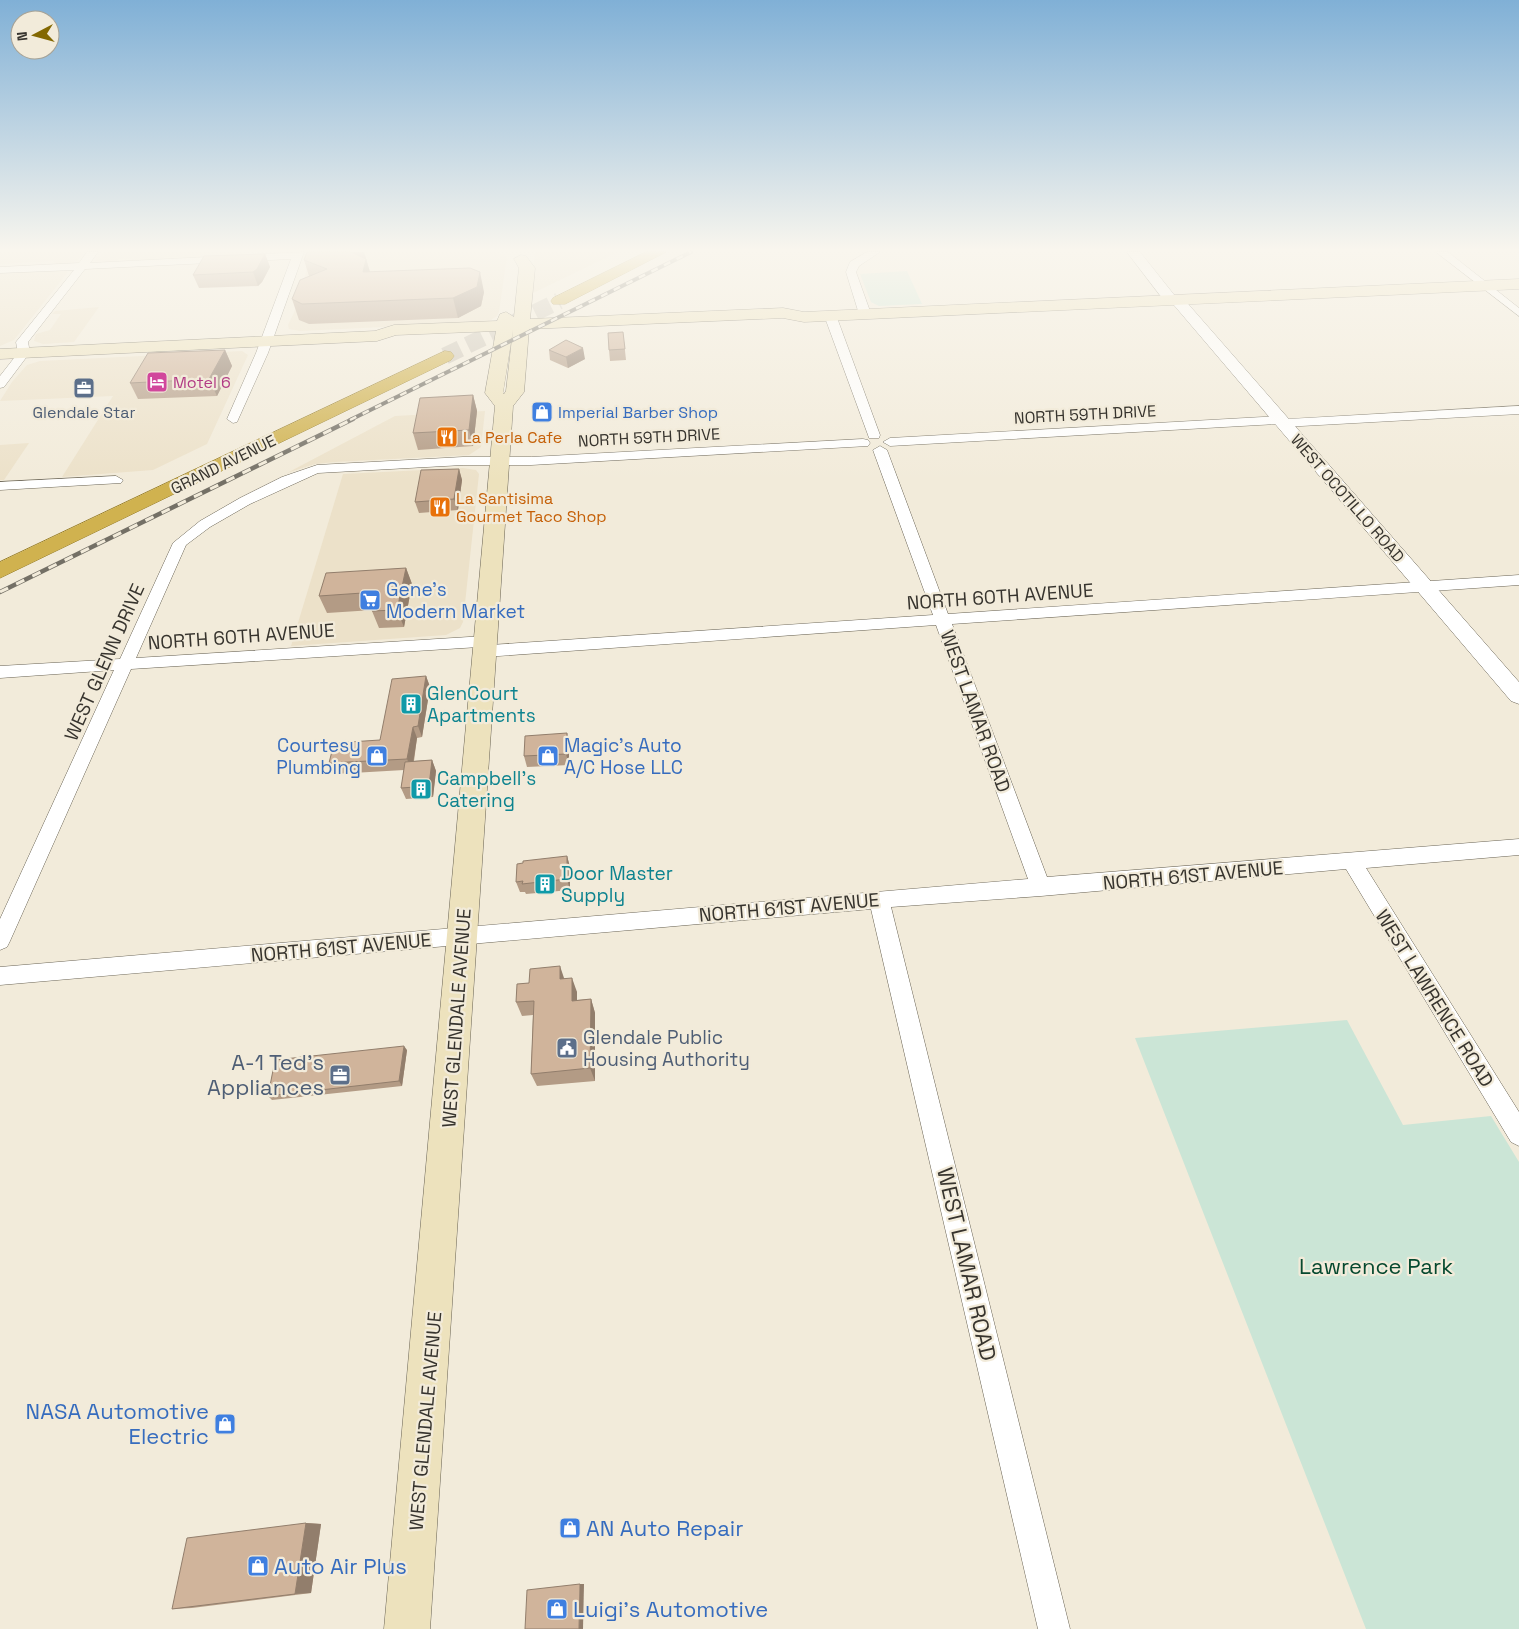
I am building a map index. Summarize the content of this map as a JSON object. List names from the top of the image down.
{
  "streets": {
    "highway": ["GRAND AVENUE"],
    "main road": ["WEST GLENDALE AVENUE"],
    "street": [
      "NORTH 59TH DRIVE",
      "WEST OCOTILLO ROAD",
      "NORTH 60TH AVENUE",
      "WEST GLENN DRIVE",
      "WEST LAMAR ROAD",
      "NORTH 61ST AVENUE",
      "WEST LAWRENCE ROAD"
    ]
  },
  "crossings": [
    ["NORTH 59TH DRIVE", "WEST OCOTILLO ROAD"],
    ["NORTH 59TH DRIVE", "WEST GLENN DRIVE"],
    ["NORTH 59TH DRIVE", "WEST LAMAR ROAD"],
    ["NORTH 59TH DRIVE", "WEST GLENDALE AVENUE"],
    ["WEST OCOTILLO ROAD", "NORTH 60TH AVENUE"],
    ["NORTH 60TH AVENUE", "WEST GLENN DRIVE"],
    ["NORTH 60TH AVENUE", "WEST LAMAR ROAD"],
    ["NORTH 60TH AVENUE", "WEST GLENDALE AVENUE"],
    ["WEST LAMAR ROAD", "NORTH 61ST AVENUE"],
    ["NORTH 61ST AVENUE", "WEST LAWRENCE ROAD"],
    ["NORTH 61ST AVENUE", "WEST GLENDALE AVENUE"]
  ],
  "parks": ["Lawrence Park"],
  "places": {
    "hotel": ["Motel 6"],
    "office": ["Glendale Star", "A-1 Ted's Appliances"],
    "shop": [
      "Imperial Barber Shop",
      "Courtesy Plumbing",
      "Magic's Auto A/C Hose LLC",
      "NASA Automotive Electric",
      "AN Auto Repair",
      "Auto Air Plus",
      "Luigi's Automotive"
    ],
    "restaurant": ["La Perla Cafe", "La Santisima Gourmet Taco Shop"],
    "supermarket": ["Gene's Modern Market"],
    "building": ["GlenCourt Apartments", "Campbell's Catering", "Door Master Supply"],
    "public building": ["Glendale Public Housing Authority"]
  },
  "north": "left"
}
